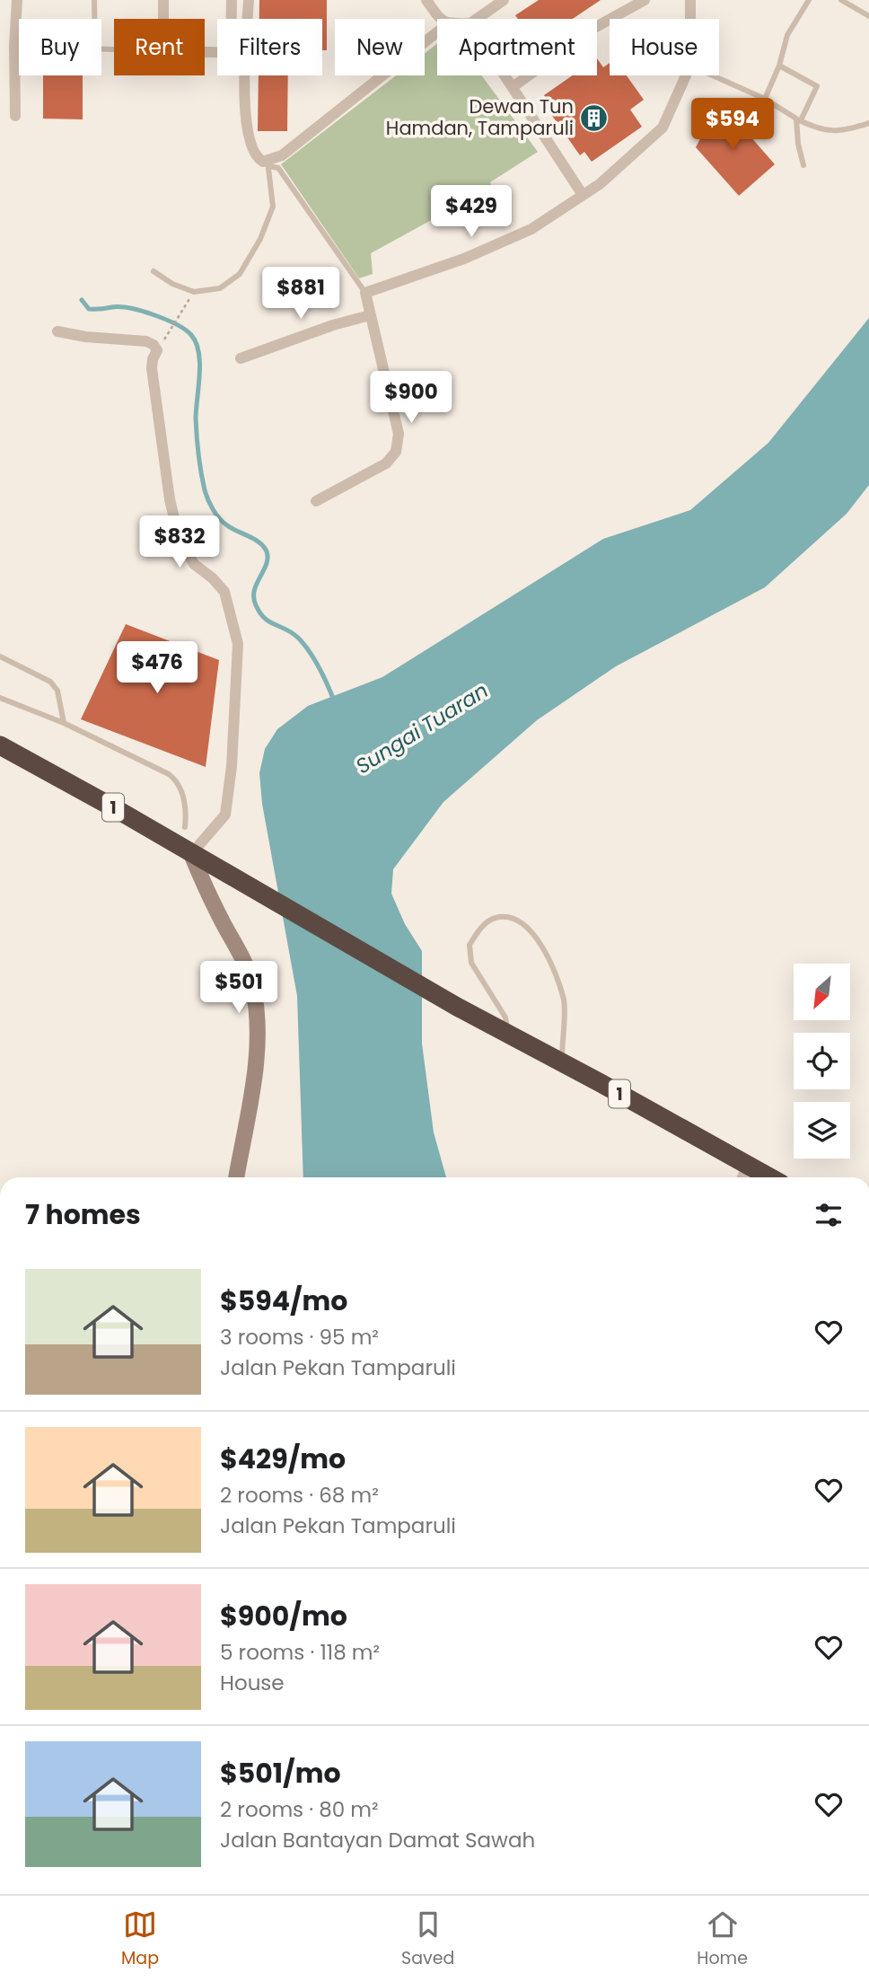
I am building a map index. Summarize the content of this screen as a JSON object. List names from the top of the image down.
{
  "streets": {
    "highway": ["1"]
  },
  "water": ["Sungai Tuaran"],
  "places": {
    "building": ["Dewan Tun Hamdan, Tamparuli"]
  },
  "north": "bottom left",
  "page": {
    "chip": [
      "Buy",
      "Rent",
      "Filters",
      "New",
      "Apartment",
      "House"
    ],
    "price": [
      "$594",
      "$429",
      "$881",
      "$900",
      "$832",
      "$476",
      "$501"
    ],
    "heading": "7 homes",
    "list": [
      {
        "name": "$594/mo",
        "note": "3 rooms · 95 m² · Jalan Pekan Tamparuli"
      },
      {
        "name": "$429/mo",
        "note": "2 rooms · 68 m² · Jalan Pekan Tamparuli"
      },
      {
        "name": "$900/mo",
        "note": "5 rooms · 118 m² · House"
      },
      {
        "name": "$501/mo",
        "note": "2 rooms · 80 m² · Jalan Bantayan Damat Sawah"
      }
    ],
    "tabs": ["Map", "Saved", "Home"]
  }
}
